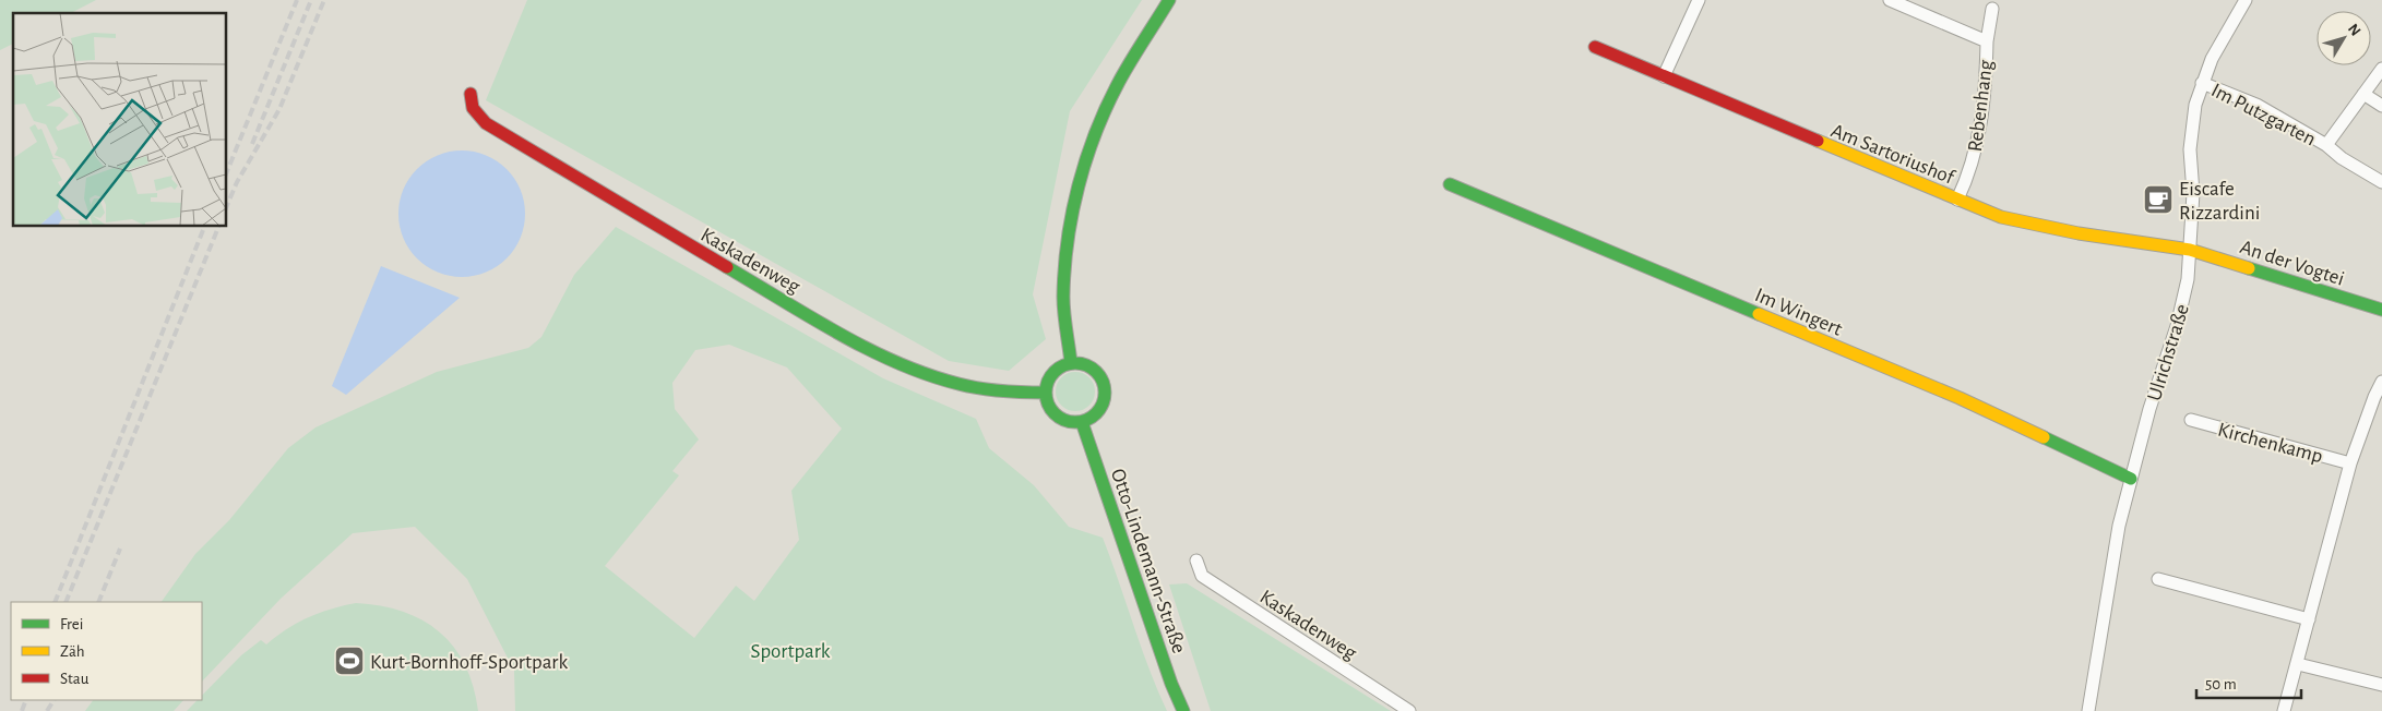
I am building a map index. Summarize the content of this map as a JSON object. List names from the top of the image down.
{
  "streets": {
    "street": [
      "Rebenhang",
      "Im Putzgarten",
      "Am Sartoriushof",
      "Kaskadenweg",
      "An der Vogtei",
      "Im Wingert",
      "Ulrichstraße",
      "Kirchenkamp",
      "Otto-Lindemann-Straße"
    ]
  },
  "crossings": [
    ["Rebenhang", "Am Sartoriushof"],
    ["Im Putzgarten", "Ulrichstraße"],
    ["Am Sartoriushof", "An der Vogtei"],
    ["Am Sartoriushof", "Ulrichstraße"],
    ["Kaskadenweg", "Otto-Lindemann-Straße"],
    ["An der Vogtei", "Ulrichstraße"],
    ["Im Wingert", "Ulrichstraße"]
  ],
  "parks": ["Sportpark"],
  "places": {
    "cafe": ["Eiscafe Rizzardini"],
    "sports": ["Kurt-Bornhoff-Sportpark"]
  },
  "legend": ["Frei", "Zäh", "Stau"],
  "scale_bar": "50 m",
  "north": "top right"
}
